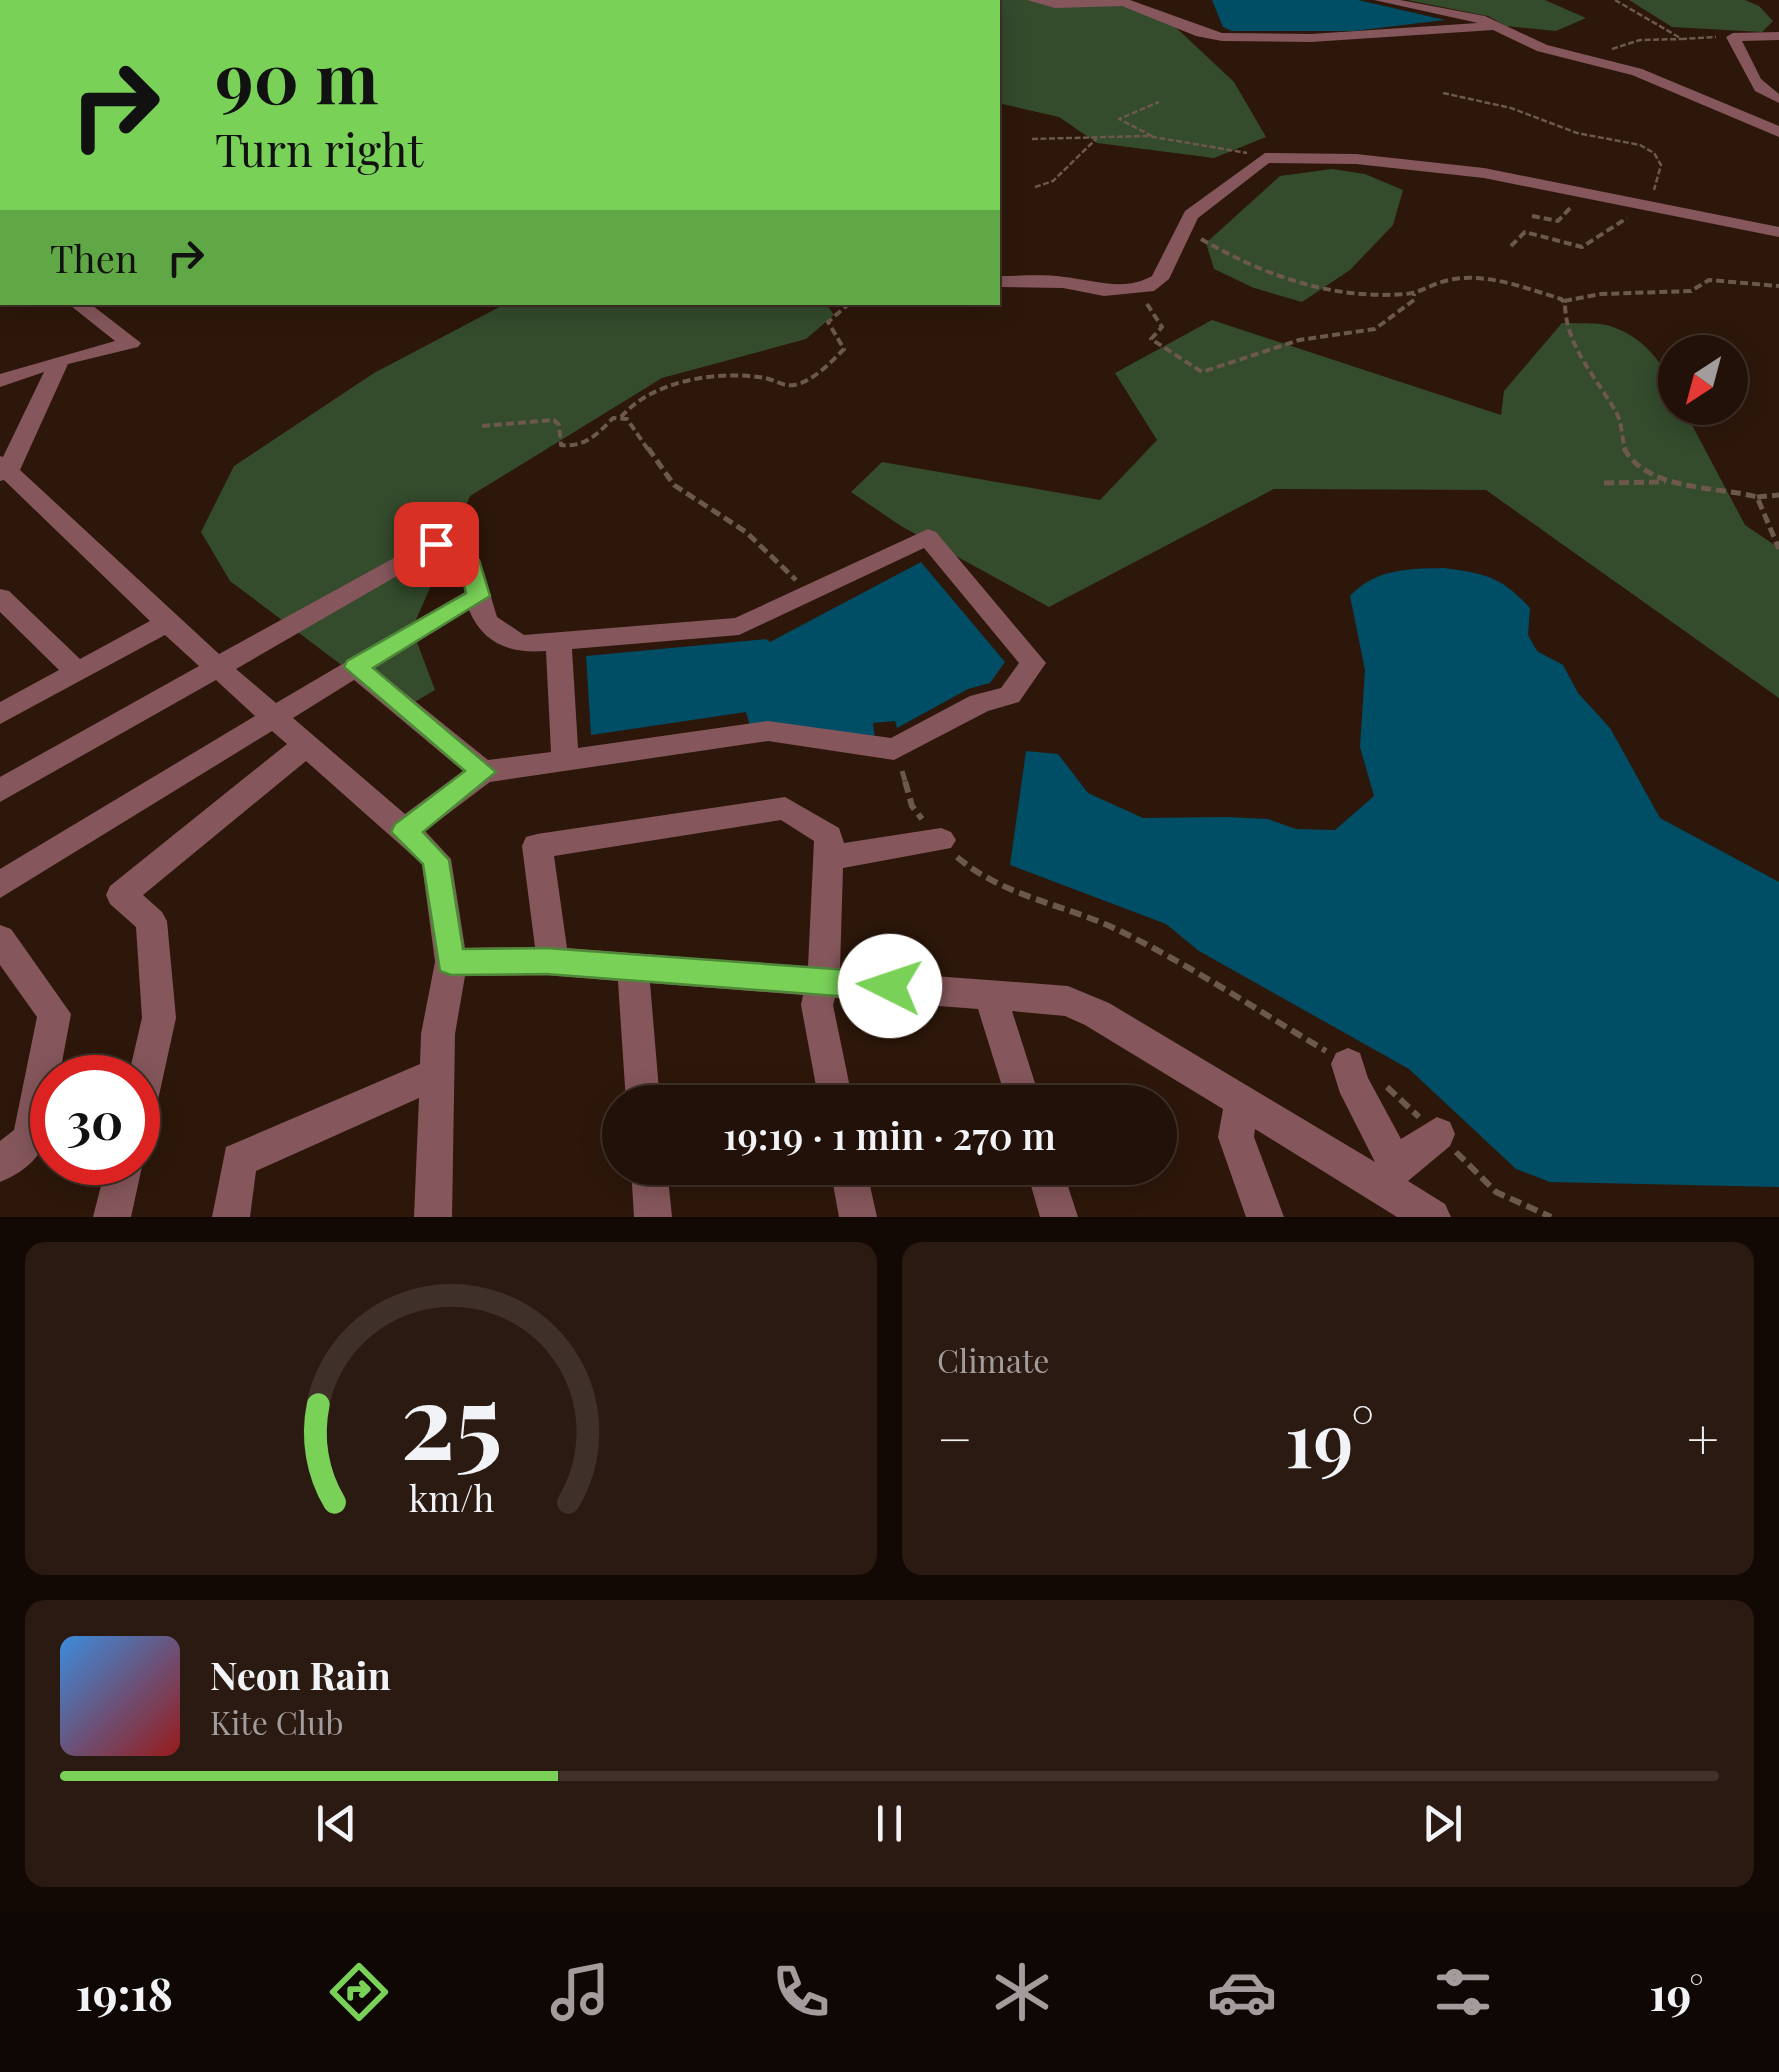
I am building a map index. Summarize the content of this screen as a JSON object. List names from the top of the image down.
{
  "north": "bottom left",
  "page": {
    "turn": ["90 m", "Turn right"],
    "then": "Then",
    "limit": "30",
    "trip": "19:19 · 1 min · 270 m",
    "tile": "Climate",
    "heat": ["−", "19°", "+"],
    "song": ["Neon Rain", "Kite Club"],
    "tabs": ["19:18", "19°"],
    "gauge": ["25", "km/h"]
  }
}
